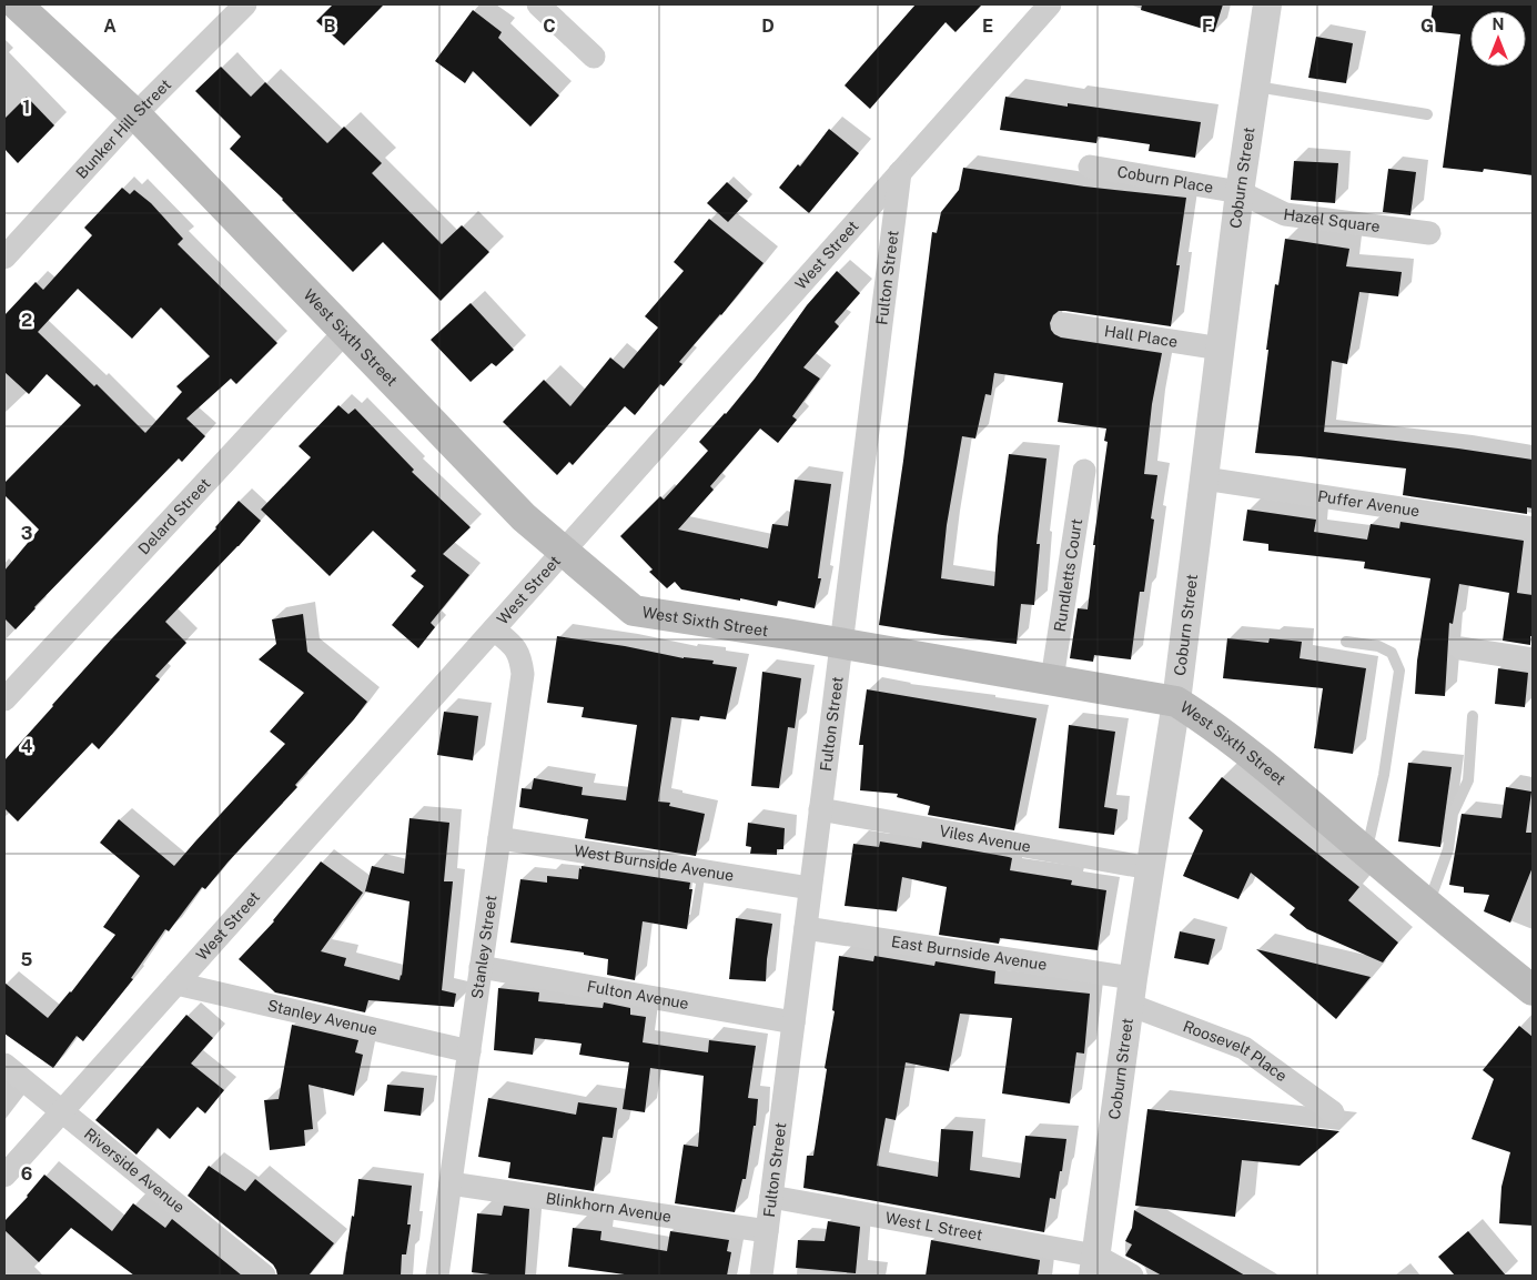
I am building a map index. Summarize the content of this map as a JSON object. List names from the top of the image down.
{
  "streets": {
    "main road": ["West Sixth Street"],
    "street": [
      "Bunker Hill Street",
      "Coburn Street",
      "Coburn Place",
      "Hazel Square",
      "West Street",
      "Fulton Street",
      "Hall Place",
      "Puffer Avenue",
      "Delard Street",
      "Rundletts Court",
      "Viles Avenue",
      "West Burnside Avenue",
      "Stanley Street",
      "East Burnside Avenue",
      "Fulton Avenue",
      "Stanley Avenue",
      "Roosevelt Place",
      "Riverside Avenue",
      "Blinkhorn Avenue",
      "West L Street"
    ]
  },
  "crossings": [
    ["Bunker Hill Street", "West Sixth Street"],
    ["Coburn Street", "Coburn Place"],
    ["Coburn Street", "Hazel Square"],
    ["Coburn Street", "Hall Place"],
    ["Coburn Street", "West Sixth Street"],
    ["Coburn Street", "Puffer Avenue"],
    ["Coburn Street", "Viles Avenue"],
    ["Coburn Street", "East Burnside Avenue"],
    ["Coburn Street", "Roosevelt Place"],
    ["Coburn Street", "West L Street"],
    ["Coburn Place", "Hazel Square"],
    ["West Street", "Fulton Street"],
    ["West Street", "West Sixth Street"],
    ["West Street", "Stanley Street"],
    ["West Street", "Stanley Avenue"],
    ["West Street", "Riverside Avenue"],
    ["Fulton Street", "West Sixth Street"],
    ["Fulton Street", "Viles Avenue"],
    ["Fulton Street", "West Burnside Avenue"],
    ["Fulton Street", "East Burnside Avenue"],
    ["Fulton Street", "Fulton Avenue"],
    ["Fulton Street", "Blinkhorn Avenue"],
    ["Fulton Street", "West L Street"],
    ["West Sixth Street", "Delard Street"],
    ["West Sixth Street", "Rundletts Court"],
    ["West Burnside Avenue", "Stanley Street"],
    ["Stanley Street", "Fulton Avenue"],
    ["Stanley Street", "Stanley Avenue"],
    ["Stanley Street", "Blinkhorn Avenue"],
    ["East Burnside Avenue", "Roosevelt Place"]
  ],
  "north": "top",
  "grid": {
    "columns": [
      "A",
      "B",
      "C",
      "D",
      "E",
      "F",
      "G"
    ],
    "rows": [
      "1",
      "2",
      "3",
      "4",
      "5",
      "6"
    ]
  }
}
